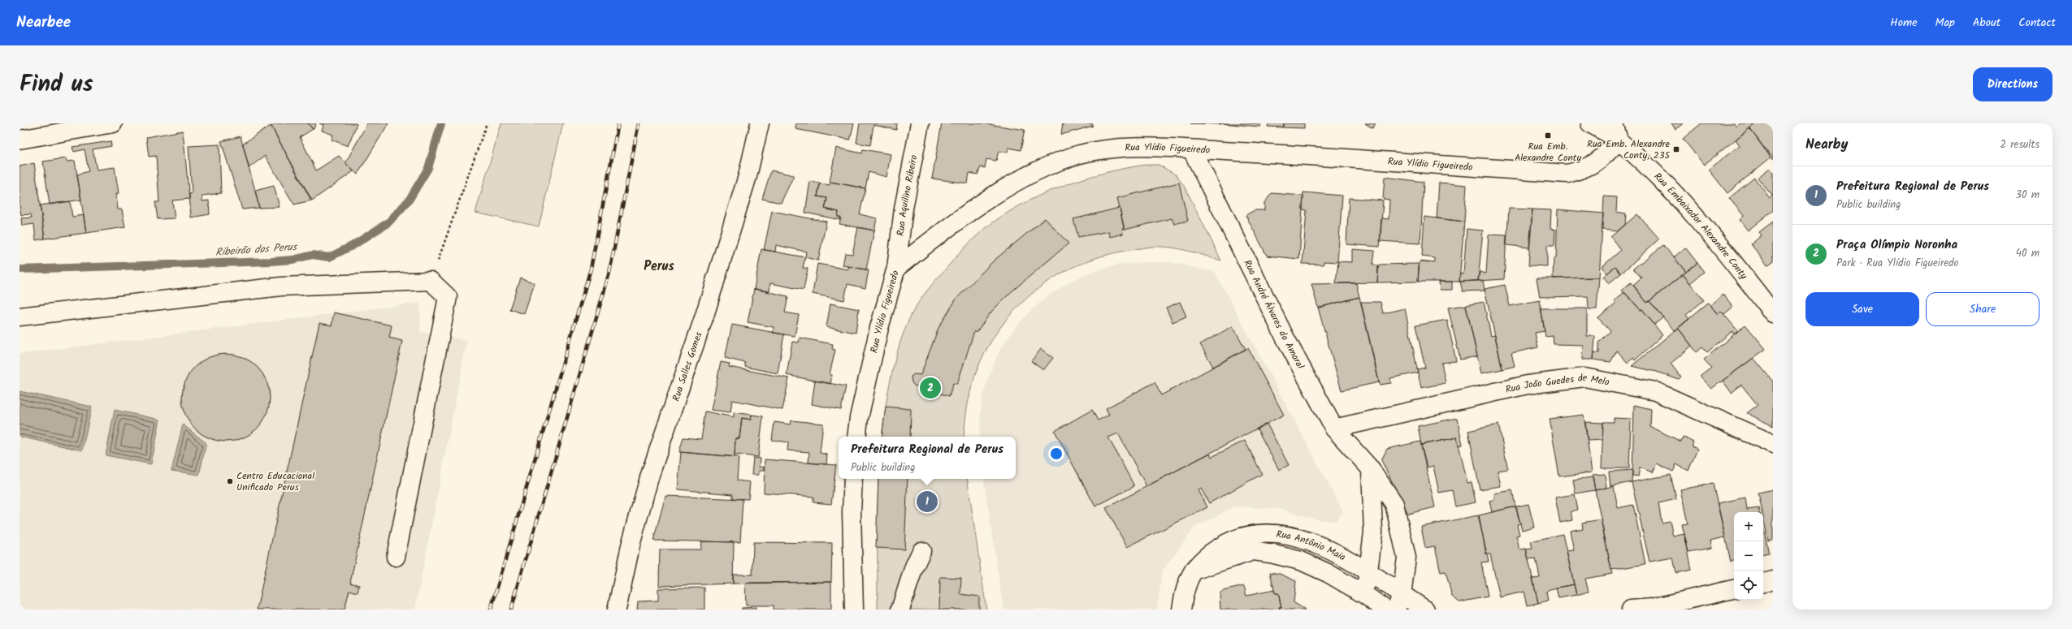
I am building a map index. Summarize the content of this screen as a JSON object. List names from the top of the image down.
{
  "streets": {
    "street": [
      "Rua Ylídio Figueiredo",
      "Rua Aquilino Ribeiro",
      "Rua Embaixador Alexandre Conty",
      "Rua André Álvares do Amaral",
      "Rua Salles Gomes",
      "Rua João Guedes de Melo",
      "Rua Antônio Maia"
    ]
  },
  "crossings": [
    ["Rua Ylídio Figueiredo", "Rua Aquilino Ribeiro"],
    ["Rua Ylídio Figueiredo", "Rua Embaixador Alexandre Conty"],
    ["Rua Ylídio Figueiredo", "Rua André Álvares do Amaral"],
    ["Rua André Álvares do Amaral", "Rua João Guedes de Melo"],
    ["Rua André Álvares do Amaral", "Rua Antônio Maia"]
  ],
  "districts": ["Perus"],
  "water": ["Ribeirão dos Perus"],
  "places": {
    "transit": ["Rua Emb. Alexandre Conty", "Rua Emb. Alexandre Conty, 235"],
    "other": ["Centro Educacional Unificado Perus"]
  },
  "page": {
    "header": "Nearbee",
    "nav": [
      "Home",
      "Map",
      "About",
      "Contact"
    ],
    "title": "Find us",
    "buttons": [
      "Directions",
      ["Save", "Share"]
    ],
    "heading": ["Nearby", "2 results"],
    "list": [
      {
        "mark": "1",
        "name": "Prefeitura Regional de Perus",
        "note": "Public building",
        "value": "30 m"
      },
      {
        "mark": "2",
        "name": "Praça Olímpio Noronha",
        "note": "Park · Rua Ylídio Figueiredo",
        "value": "40 m"
      }
    ],
    "pins": ["2", "1"],
    "popup": ["Prefeitura Regional de Perus", "Public building"],
    "map_buttons": ["+", "−"]
  }
}
